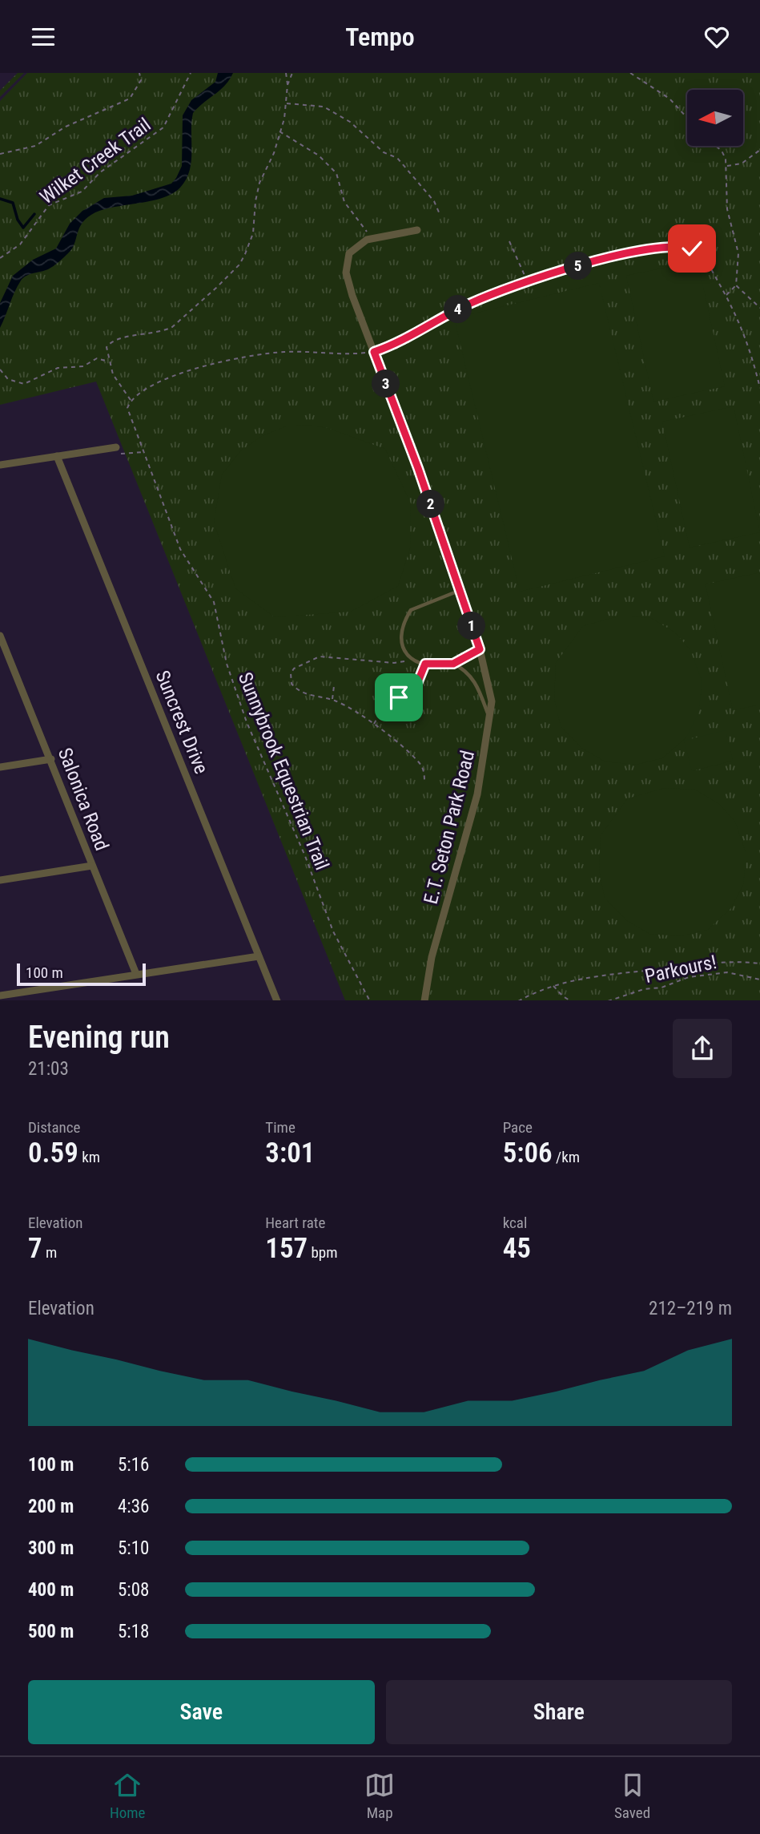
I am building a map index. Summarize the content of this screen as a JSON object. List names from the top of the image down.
{
  "streets": {
    "street": ["Suncrest Drive", "Salonica Road", "E.T. Seton Park Road"],
    "path": ["Wilket Creek Trail", "Sunnybrook Equestrian Trail", "Parkours!"]
  },
  "scale_bar": "100 m",
  "north": "left",
  "page": {
    "header": "Tempo",
    "pins": [
      "5",
      "4",
      "3",
      "2",
      "1"
    ],
    "scale": "100 m",
    "heading": ["Evening run", "21:03"],
    "stats": [
      ["Distance", "0.59 km"],
      ["Time", "3:01"],
      ["Pace", "5:06 /km"],
      ["Elevation", "7 m"],
      ["Heart rate", "157 bpm"],
      ["kcal", "45"]
    ],
    "chart": ["Elevation", "212–219 m"],
    "list": [
      {
        "name": "100 m",
        "note": "5:16"
      },
      {
        "name": "200 m",
        "note": "4:36"
      },
      {
        "name": "300 m",
        "note": "5:10"
      },
      {
        "name": "400 m",
        "note": "5:08"
      },
      {
        "name": "500 m",
        "note": "5:18"
      }
    ],
    "buttons": ["Save", "Share"],
    "tabs": ["Home", "Map", "Saved"]
  }
}
